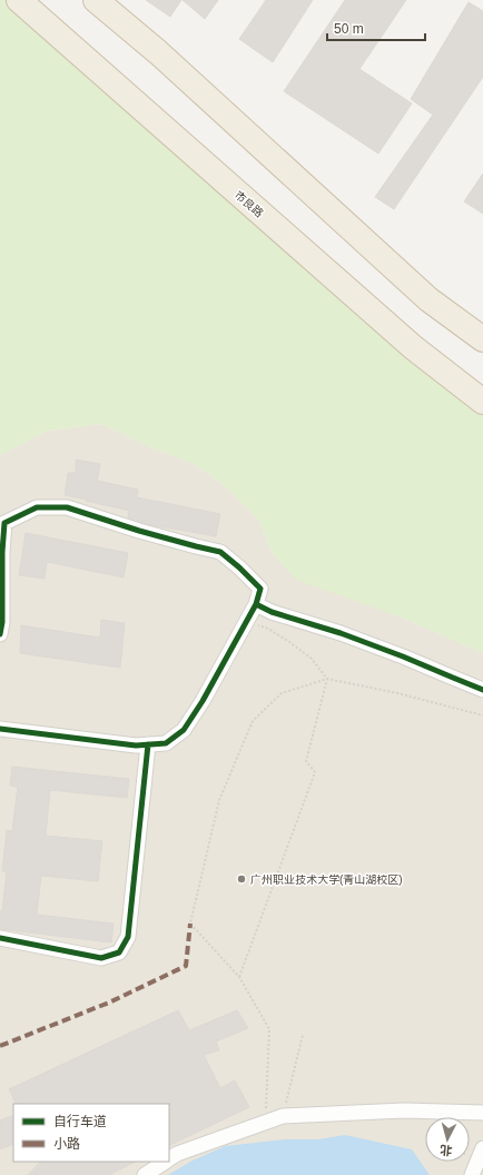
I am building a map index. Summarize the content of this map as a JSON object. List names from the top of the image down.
{
  "streets": {
    "highway": ["市良路"]
  },
  "places": ["广州职业技术大学(青山湖校区)"],
  "legend": ["自行车道", "小路"],
  "scale_bar": "50 m",
  "north": "bottom"
}
